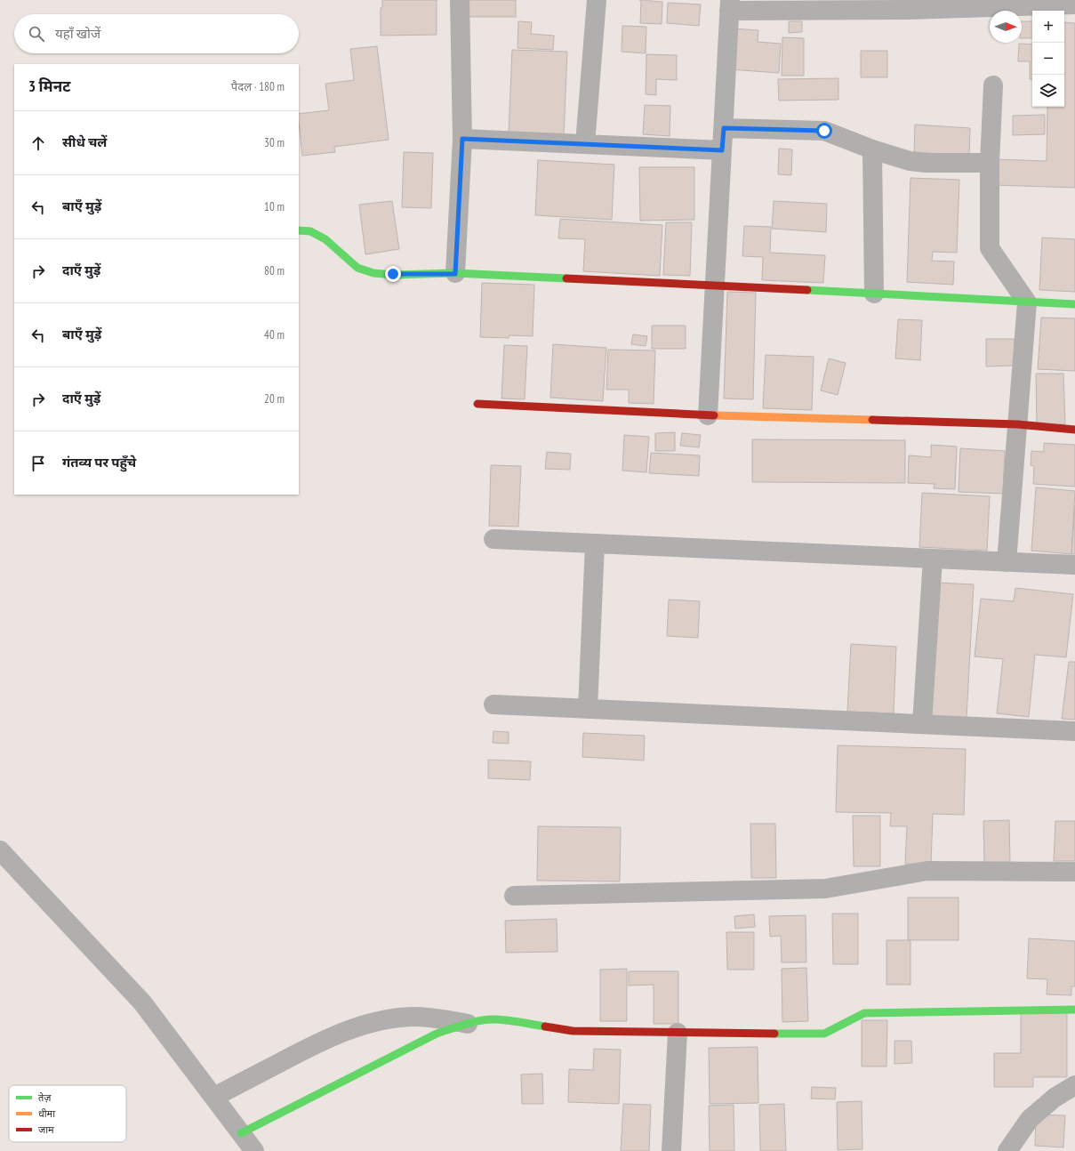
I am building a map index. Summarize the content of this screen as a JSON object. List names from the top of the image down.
{
  "legend": ["तेज़", "धीमा", "जाम"],
  "north": "right",
  "page": {
    "map_buttons": ["+", "−"],
    "search": "यहाँ खोजें",
    "heading": ["3 मिनट", "पैदल · 180 m"],
    "list": [
      ["सीधे चलें", "30 m"],
      ["बाएँ मुड़ें", "10 m"],
      ["दाएँ मुड़ें", "80 m"],
      ["बाएँ मुड़ें", "40 m"],
      ["दाएँ मुड़ें", "20 m"],
      "गंतव्य पर पहुँचे"
    ]
  }
}
